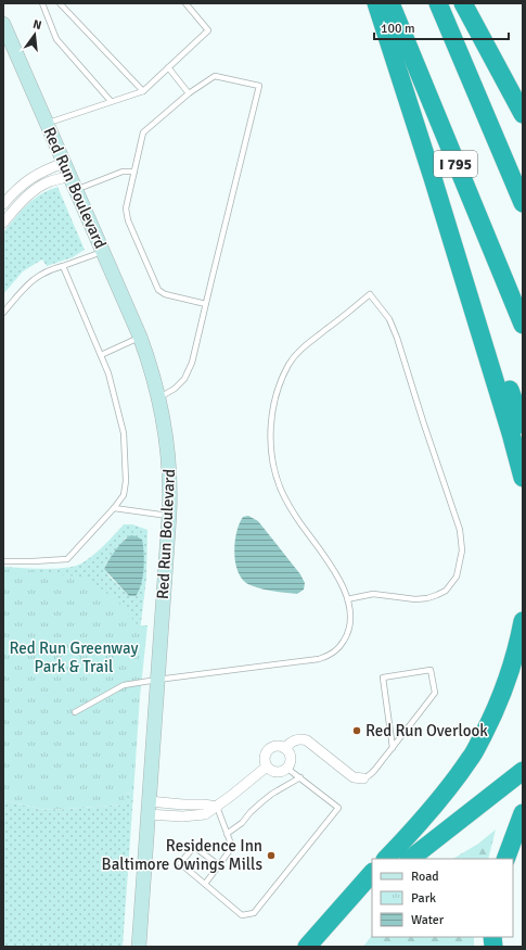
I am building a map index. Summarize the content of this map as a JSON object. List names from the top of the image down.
{
  "streets": {
    "highway": ["I 795"],
    "main road": ["Red Run Boulevard"]
  },
  "parks": ["Red Run Greenway Park & Trail"],
  "places": ["Red Run Overlook", "Residence Inn Baltimore Owings Mills"],
  "legend": ["Road", "Park", "Water"],
  "scale_bar": "100 m",
  "north": "top"
}
